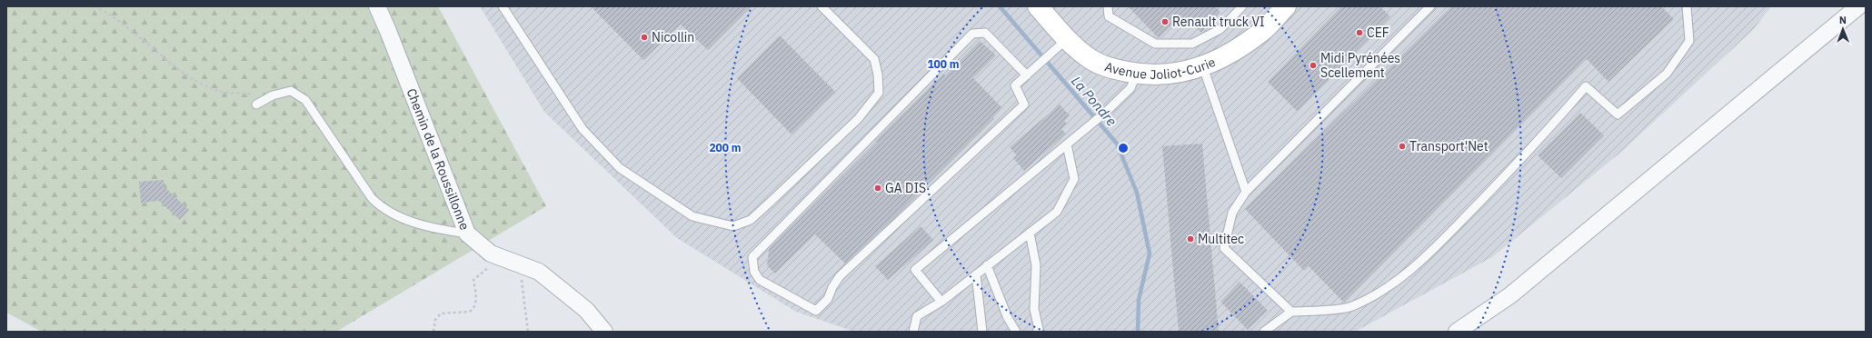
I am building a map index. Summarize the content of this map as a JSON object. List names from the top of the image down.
{
  "streets": {
    "street": ["Avenue Joliot-Curie", "Chemin de la Roussillonne"]
  },
  "water": ["La Pondre"],
  "places": [
    "Renault truck VI",
    "CEF",
    "Nicollin",
    "Midi Pyrénées Scellement",
    "Transport'Net",
    "GA DIS",
    "Multitec"
  ],
  "north": "top",
  "rings": ["100 m", "200 m"]
}
